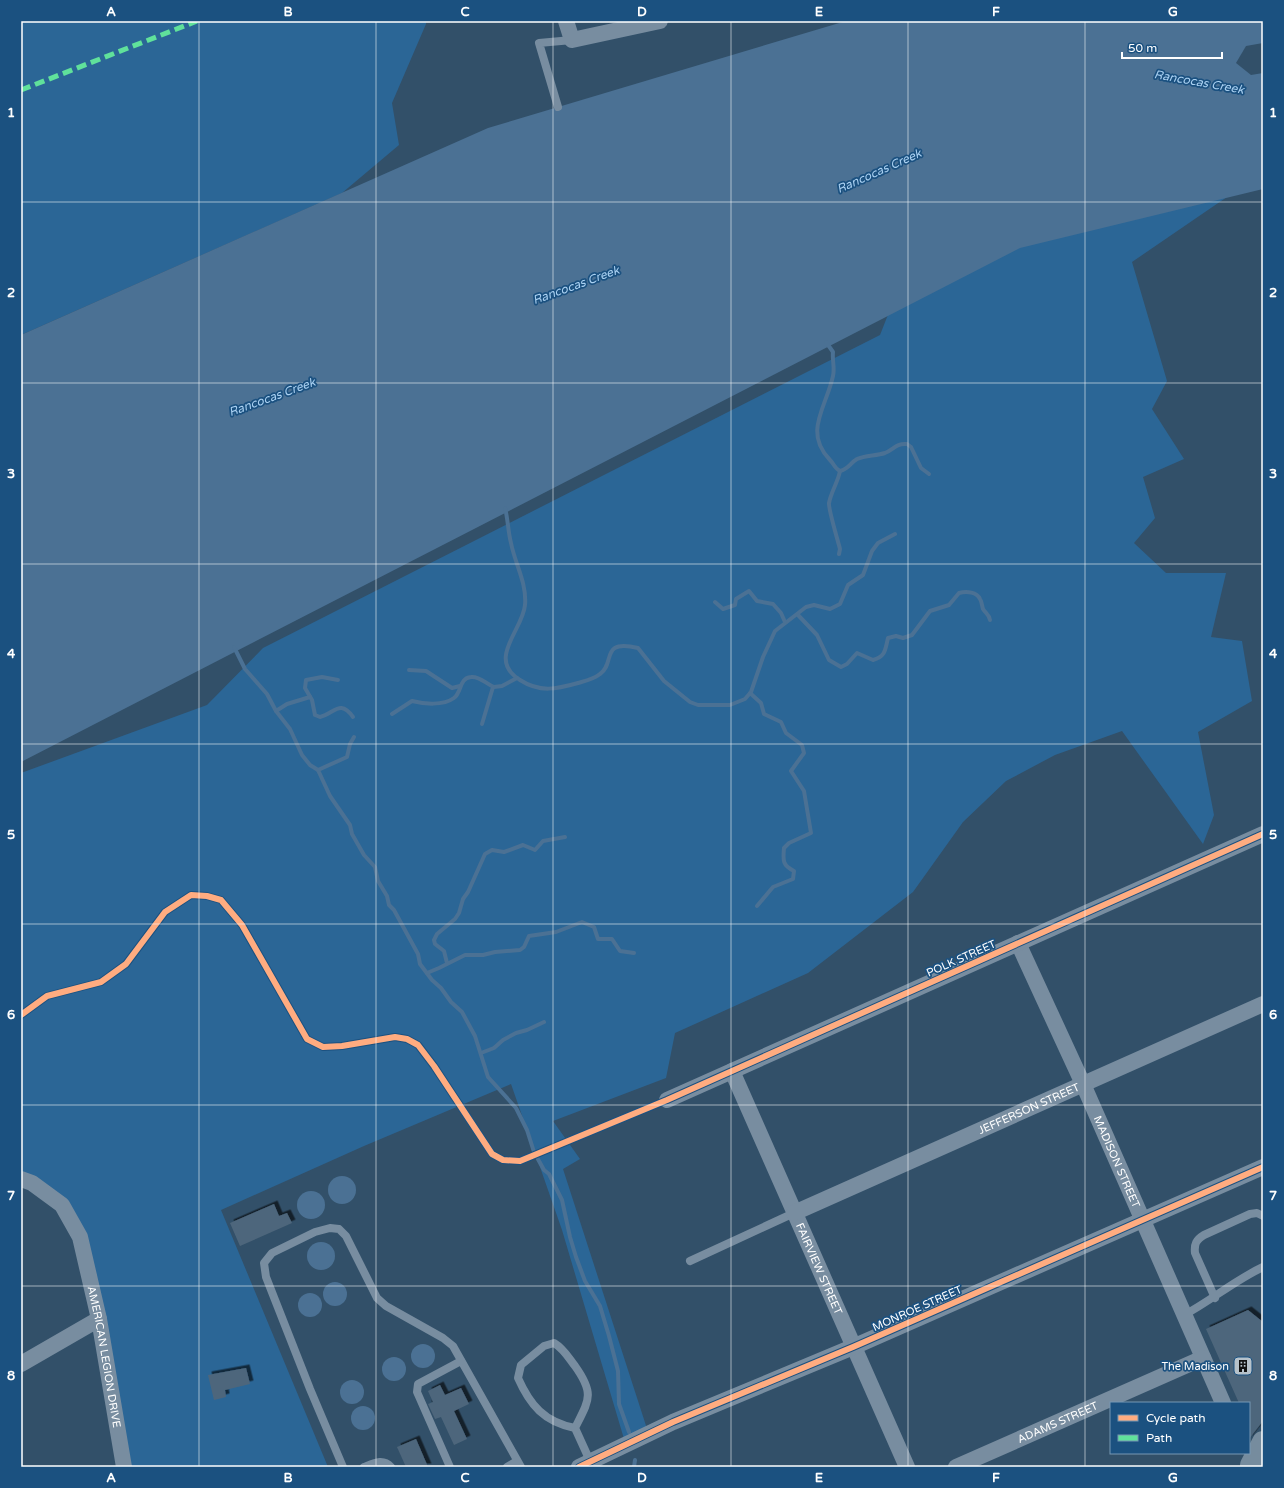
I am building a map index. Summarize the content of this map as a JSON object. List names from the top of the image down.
{
  "streets": {
    "street": [
      "POLK STREET",
      "JEFFERSON STREET",
      "MADISON STREET",
      "FAIRVIEW STREET",
      "MONROE STREET",
      "AMERICAN LEGION DRIVE",
      "ADAMS STREET"
    ]
  },
  "crossings": [
    ["POLK STREET", "MADISON STREET"],
    ["POLK STREET", "FAIRVIEW STREET"],
    ["JEFFERSON STREET", "MADISON STREET"],
    ["JEFFERSON STREET", "FAIRVIEW STREET"],
    ["MADISON STREET", "MONROE STREET"],
    ["MADISON STREET", "ADAMS STREET"],
    ["FAIRVIEW STREET", "MONROE STREET"]
  ],
  "water": ["Rancocas Creek"],
  "places": {
    "building": ["The Madison"]
  },
  "legend": ["Cycle path", "Path"],
  "scale_bar": "50 m",
  "grid": {
    "columns": [
      "A",
      "B",
      "C",
      "D",
      "E",
      "F",
      "G"
    ],
    "rows": [
      "1",
      "2",
      "3",
      "4",
      "5",
      "6",
      "7",
      "8"
    ]
  }
}
